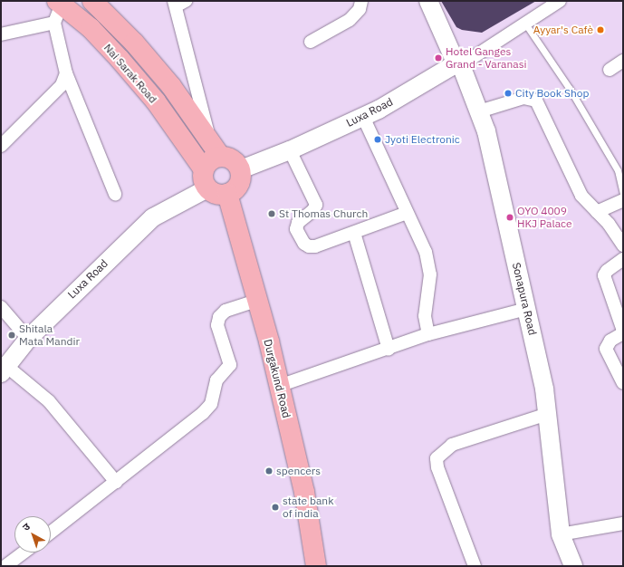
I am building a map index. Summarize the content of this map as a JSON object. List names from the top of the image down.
{
  "streets": {
    "main road": ["Nai Sarak Road", "Durgakund Road"],
    "street": ["Luxa Road", "Sonapura Road"]
  },
  "crossings": [
    ["Nai Sarak Road", "Luxa Road"],
    ["Luxa Road", "Sonapura Road"]
  ],
  "places": [
    "Ayyar's Cafè",
    "Hotel Ganges Grand - Varanasi",
    "City Book Shop",
    "Jyoti Electronic",
    "St Thomas Church",
    "OYO 4009 HKJ Palace",
    "Shitala Mata Mandir",
    "spencers",
    "state bank of india"
  ],
  "north": "top left"
}
